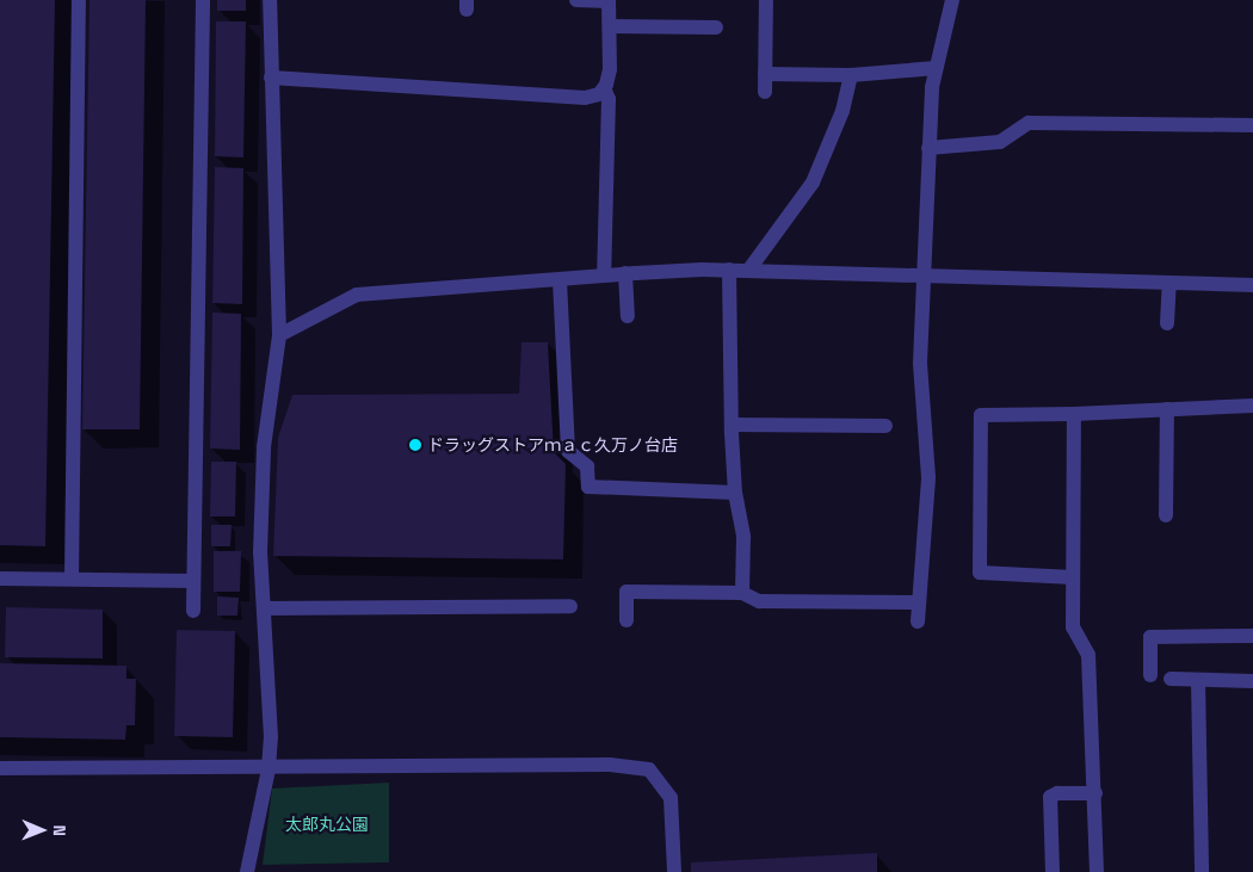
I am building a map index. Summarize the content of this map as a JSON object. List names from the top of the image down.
{
  "parks": ["太郎丸公園"],
  "places": ["ドラッグストアｍａｃ久万ノ台店"],
  "north": "right"
}
